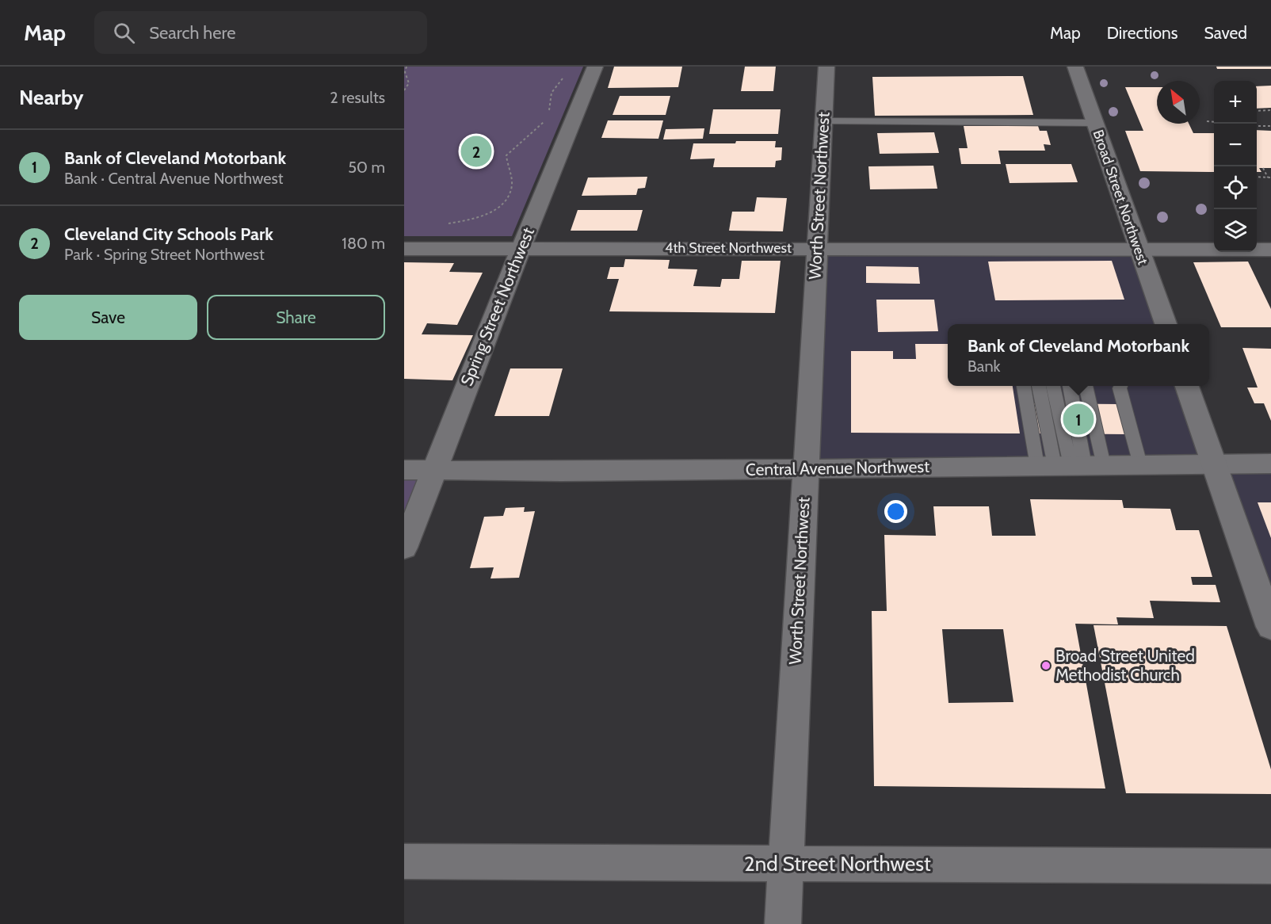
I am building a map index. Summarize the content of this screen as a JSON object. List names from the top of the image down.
{
  "streets": {
    "street": [
      "Worth Street Northwest",
      "Broad Street Northwest",
      "4th Street Northwest",
      "Spring Street Northwest",
      "Central Avenue Northwest",
      "2nd Street Northwest"
    ]
  },
  "crossings": [
    ["Worth Street Northwest", "4th Street Northwest"],
    ["Worth Street Northwest", "Central Avenue Northwest"],
    ["Worth Street Northwest", "2nd Street Northwest"],
    ["Broad Street Northwest", "4th Street Northwest"],
    ["4th Street Northwest", "Spring Street Northwest"],
    ["Spring Street Northwest", "Central Avenue Northwest"]
  ],
  "places": ["Broad Street United Methodist Church"],
  "north": "top left",
  "page": {
    "header": "Map",
    "search": "Search here",
    "nav": ["Map", "Directions", "Saved"],
    "heading": ["Nearby", "2 results"],
    "map_buttons": ["+", "−"],
    "list": [
      {
        "mark": "1",
        "name": "Bank of Cleveland Motorbank",
        "note": "Bank · Central Avenue Northwest",
        "value": "50 m"
      },
      {
        "mark": "2",
        "name": "Cleveland City Schools Park",
        "note": "Park · Spring Street Northwest",
        "value": "180 m"
      }
    ],
    "pins": ["2", "1"],
    "buttons": ["Save", "Share"],
    "popup": ["Bank of Cleveland Motorbank", "Bank"]
  }
}
